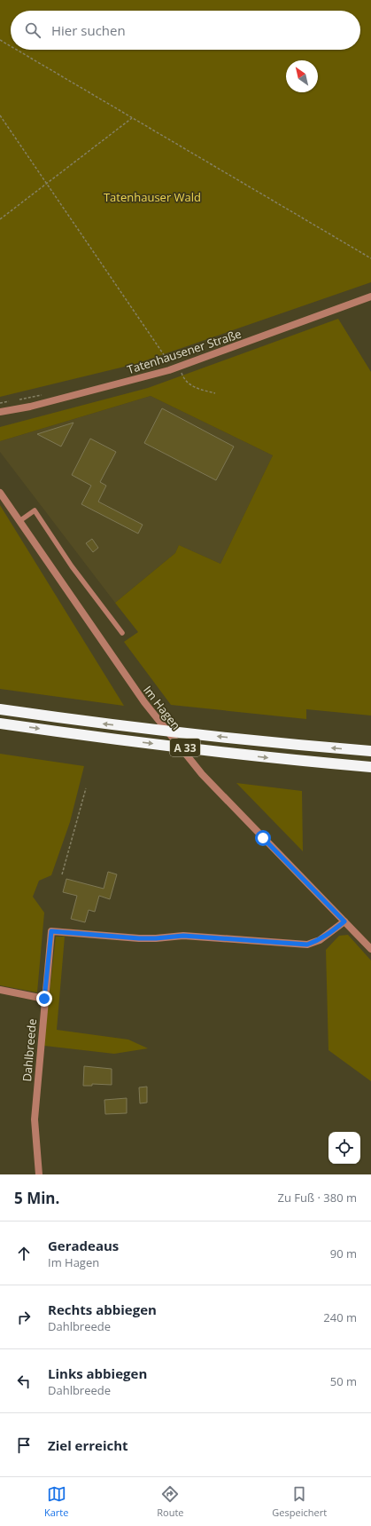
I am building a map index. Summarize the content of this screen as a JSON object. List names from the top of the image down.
{
  "streets": {
    "highway": ["A 33"],
    "street": ["Tatenhausener Straße", "Im Hagen", "Dahlbreede"]
  },
  "crossings": [
    ["Im Hagen", "Dahlbreede"]
  ],
  "parks": ["Tatenhauser Wald"],
  "north": "top left",
  "page": {
    "search": "Hier suchen",
    "heading": ["5 Min.", "Zu Fuß · 380 m"],
    "list": [
      ["Geradeaus", "Im Hagen", "90 m"],
      ["Rechts abbiegen", "Dahlbreede", "240 m"],
      ["Links abbiegen", "Dahlbreede", "50 m"],
      "Ziel erreicht"
    ],
    "nav": ["Karte", "Route", "Gespeichert"]
  }
}
